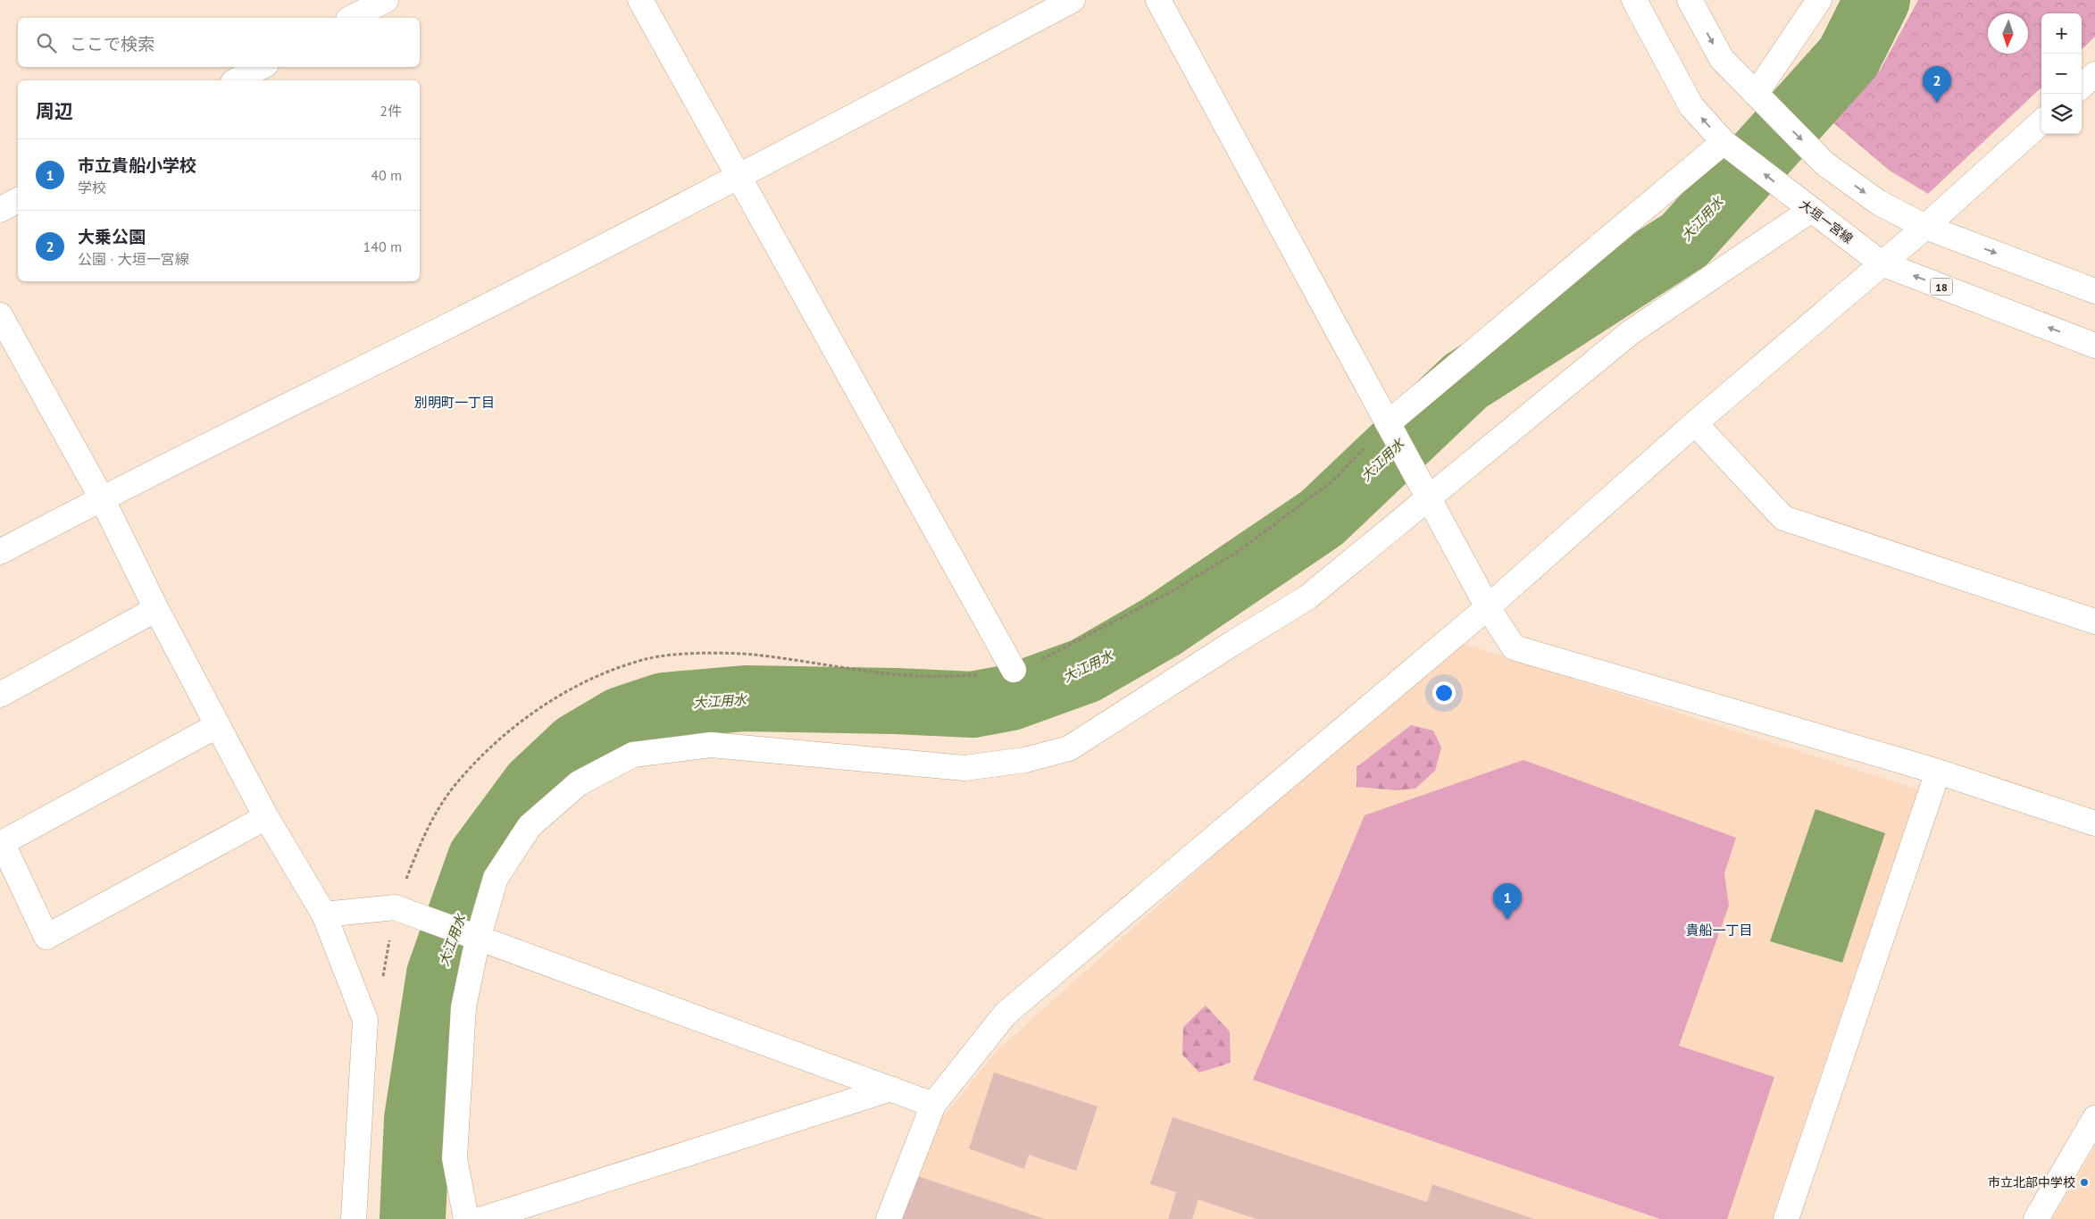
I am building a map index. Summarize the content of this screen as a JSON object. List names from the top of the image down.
{
  "streets": {
    "street": ["大垣一宮線", "18"]
  },
  "districts": ["別明町一丁目", "貴船一丁目"],
  "water": ["大江用水"],
  "places": ["市立北部中学校"],
  "north": "bottom",
  "page": {
    "map_buttons": ["+", "−"],
    "search": "ここで検索",
    "pins": ["2", "1"],
    "heading": ["周辺", "2件"],
    "list": [
      {
        "mark": "1",
        "name": "市立貴船小学校",
        "note": "学校",
        "value": "40 m"
      },
      {
        "mark": "2",
        "name": "大乗公園",
        "note": "公園 · 大垣一宮線",
        "value": "140 m"
      }
    ]
  }
}
